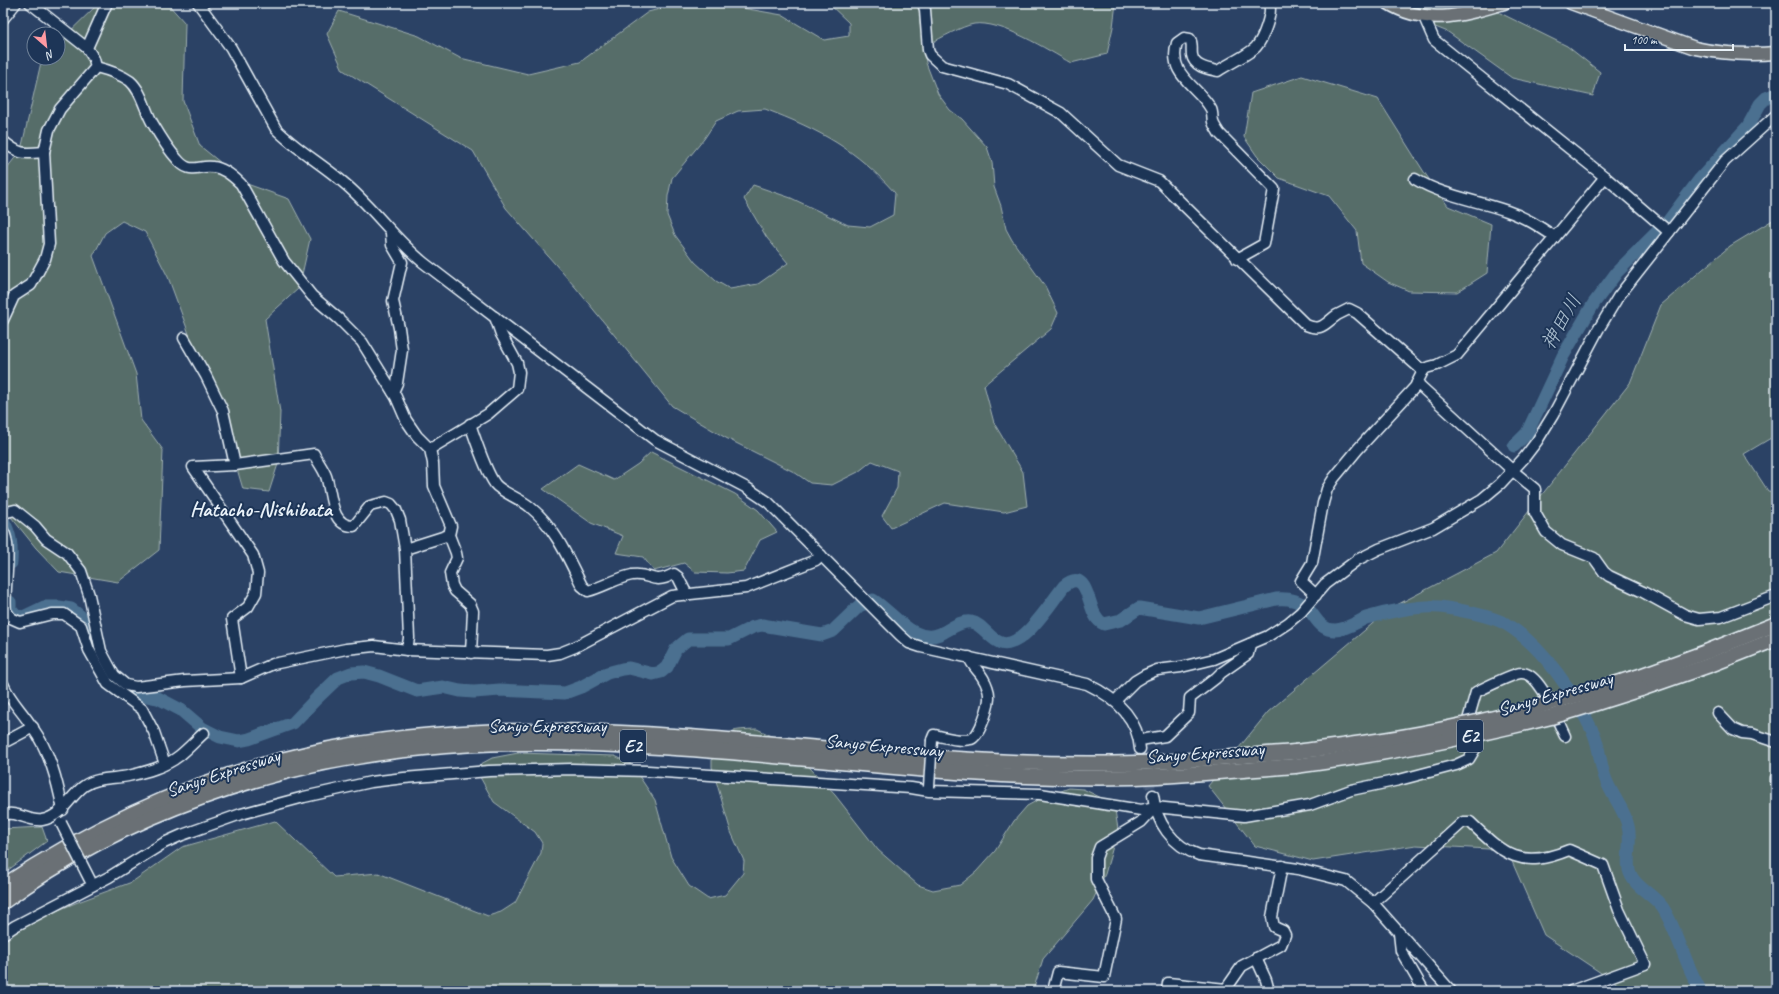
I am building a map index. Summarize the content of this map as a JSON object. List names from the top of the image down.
{
  "streets": {
    "highway": ["Sanyo Expressway", "E2"]
  },
  "districts": ["Hatacho-Nishibata"],
  "water": ["神田川"],
  "scale_bar": "100 m",
  "north": "bottom right"
}
